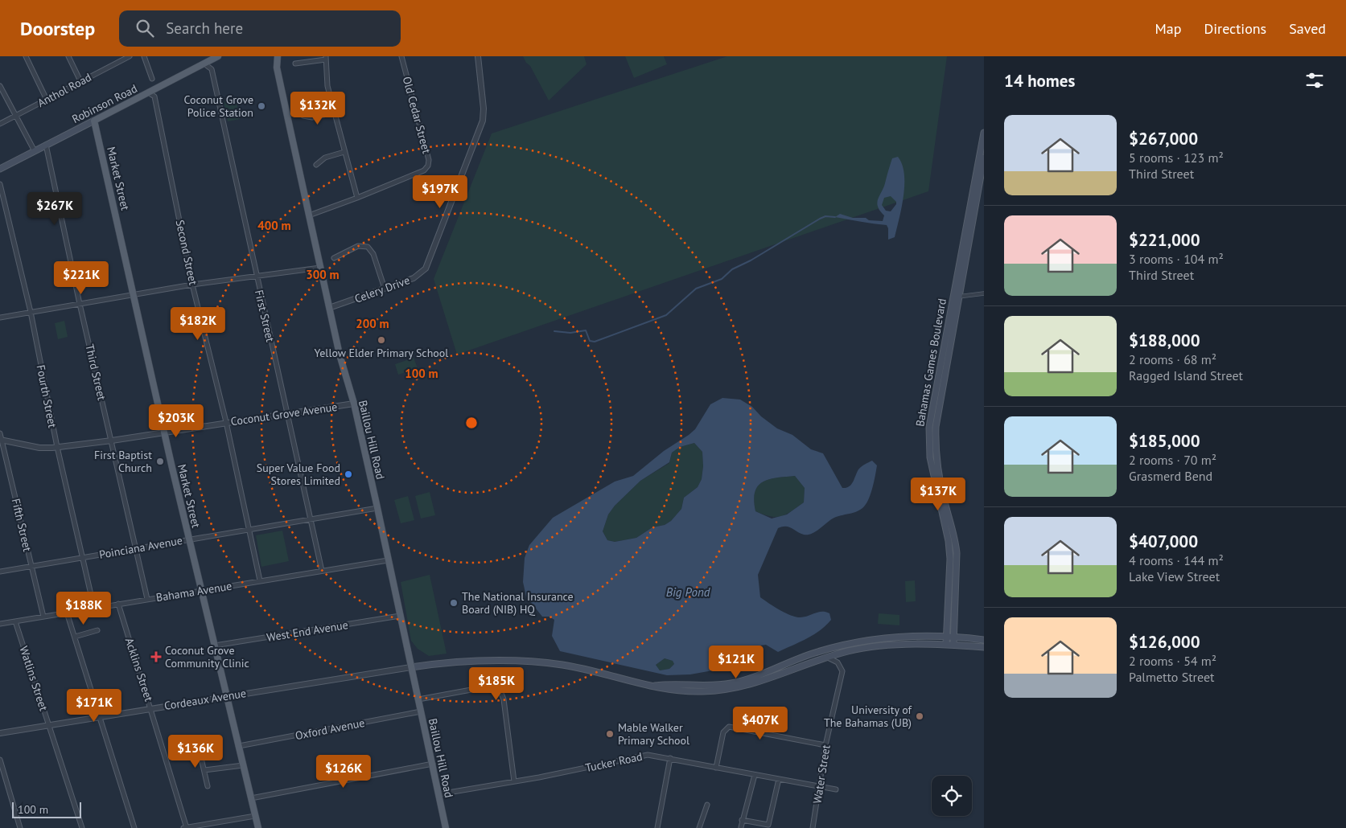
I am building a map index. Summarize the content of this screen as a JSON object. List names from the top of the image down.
{
  "streets": {
    "main road": [
      "Robinson Road",
      "Market Street",
      "Bahamas Games Boulevard",
      "Baillou Hill Road"
    ],
    "street": [
      "Anthol Road",
      "Old Cedar Street",
      "Second Street",
      "Celery Drive",
      "First Street",
      "Third Street",
      "Fourth Street",
      "Coconut Grove Avenue",
      "Fifth Street",
      "Poinciana Avenue",
      "Bahama Avenue",
      "West End Avenue",
      "Acklins Street",
      "Watlins Street",
      "Cordeaux Avenue",
      "Oxford Avenue",
      "Tucker Road",
      "Water Street"
    ]
  },
  "crossings": [
    ["Robinson Road", "Market Street"],
    ["Robinson Road", "Second Street"],
    ["Robinson Road", "First Street"],
    ["Robinson Road", "Third Street"],
    ["Old Cedar Street", "Baillou Hill Road"],
    ["Market Street", "Coconut Grove Avenue"],
    ["Market Street", "Poinciana Avenue"],
    ["Market Street", "Bahama Avenue"],
    ["Market Street", "West End Avenue"],
    ["Market Street", "Cordeaux Avenue"],
    ["Market Street", "Oxford Avenue"],
    ["Second Street", "Coconut Grove Avenue"],
    ["Second Street", "Poinciana Avenue"],
    ["Second Street", "Bahama Avenue"],
    ["Celery Drive", "Baillou Hill Road"],
    ["First Street", "Coconut Grove Avenue"],
    ["First Street", "Poinciana Avenue"],
    ["First Street", "Bahama Avenue"],
    ["Third Street", "Coconut Grove Avenue"],
    ["Third Street", "Poinciana Avenue"],
    ["Third Street", "Bahama Avenue"],
    ["Fourth Street", "Coconut Grove Avenue"],
    ["Fourth Street", "Poinciana Avenue"],
    ["Fourth Street", "Bahama Avenue"],
    ["Coconut Grove Avenue", "Baillou Hill Road"],
    ["Coconut Grove Avenue", "Fifth Street"],
    ["Baillou Hill Road", "Poinciana Avenue"],
    ["Baillou Hill Road", "Bahama Avenue"],
    ["Baillou Hill Road", "West End Avenue"],
    ["Baillou Hill Road", "Cordeaux Avenue"],
    ["Baillou Hill Road", "Oxford Avenue"],
    ["Baillou Hill Road", "Tucker Road"],
    ["Fifth Street", "Poinciana Avenue"],
    ["Fifth Street", "Bahama Avenue"],
    ["Bahama Avenue", "Acklins Street"],
    ["Bahama Avenue", "Watlins Street"],
    ["Acklins Street", "Cordeaux Avenue"],
    ["Watlins Street", "Cordeaux Avenue"],
    ["Tucker Road", "Water Street"]
  ],
  "water": ["Big Pond"],
  "places": {
    "other": [
      "Coconut Grove Police Station",
      "Yellow Elder Primary School",
      "First Baptist Church",
      "Super Value Food Stores Limited",
      "The National Insurance Board (NIB) HQ",
      "University of The Bahamas (UB)",
      "Mable Walker Primary School"
    ],
    "health": ["Coconut Grove Community Clinic"]
  },
  "scale_bar": "100 m",
  "page": {
    "header": "Doorstep",
    "search": "Search here",
    "nav": ["Map", "Directions", "Saved"],
    "heading": "14 homes",
    "price": [
      "$132K",
      "$197K",
      "$267K",
      "$221K",
      "$182K",
      "$203K",
      "$137K",
      "$188K",
      "$121K",
      "$185K",
      "$171K",
      "$407K",
      "$136K",
      "$126K"
    ],
    "list": [
      {
        "name": "$267,000",
        "note": "5 rooms · 123 m² · Third Street"
      },
      {
        "name": "$221,000",
        "note": "3 rooms · 104 m² · Third Street"
      },
      {
        "name": "$188,000",
        "note": "2 rooms · 68 m² · Ragged Island Street"
      },
      {
        "name": "$185,000",
        "note": "2 rooms · 70 m² · Grasmerd Bend"
      },
      {
        "name": "$407,000",
        "note": "4 rooms · 144 m² · Lake View Street"
      },
      {
        "name": "$126,000",
        "note": "2 rooms · 54 m² · Palmetto Street"
      }
    ],
    "scale": "100 m"
  },
  "rings": [
    "400 m",
    "300 m",
    "200 m",
    "100 m"
  ]
}
